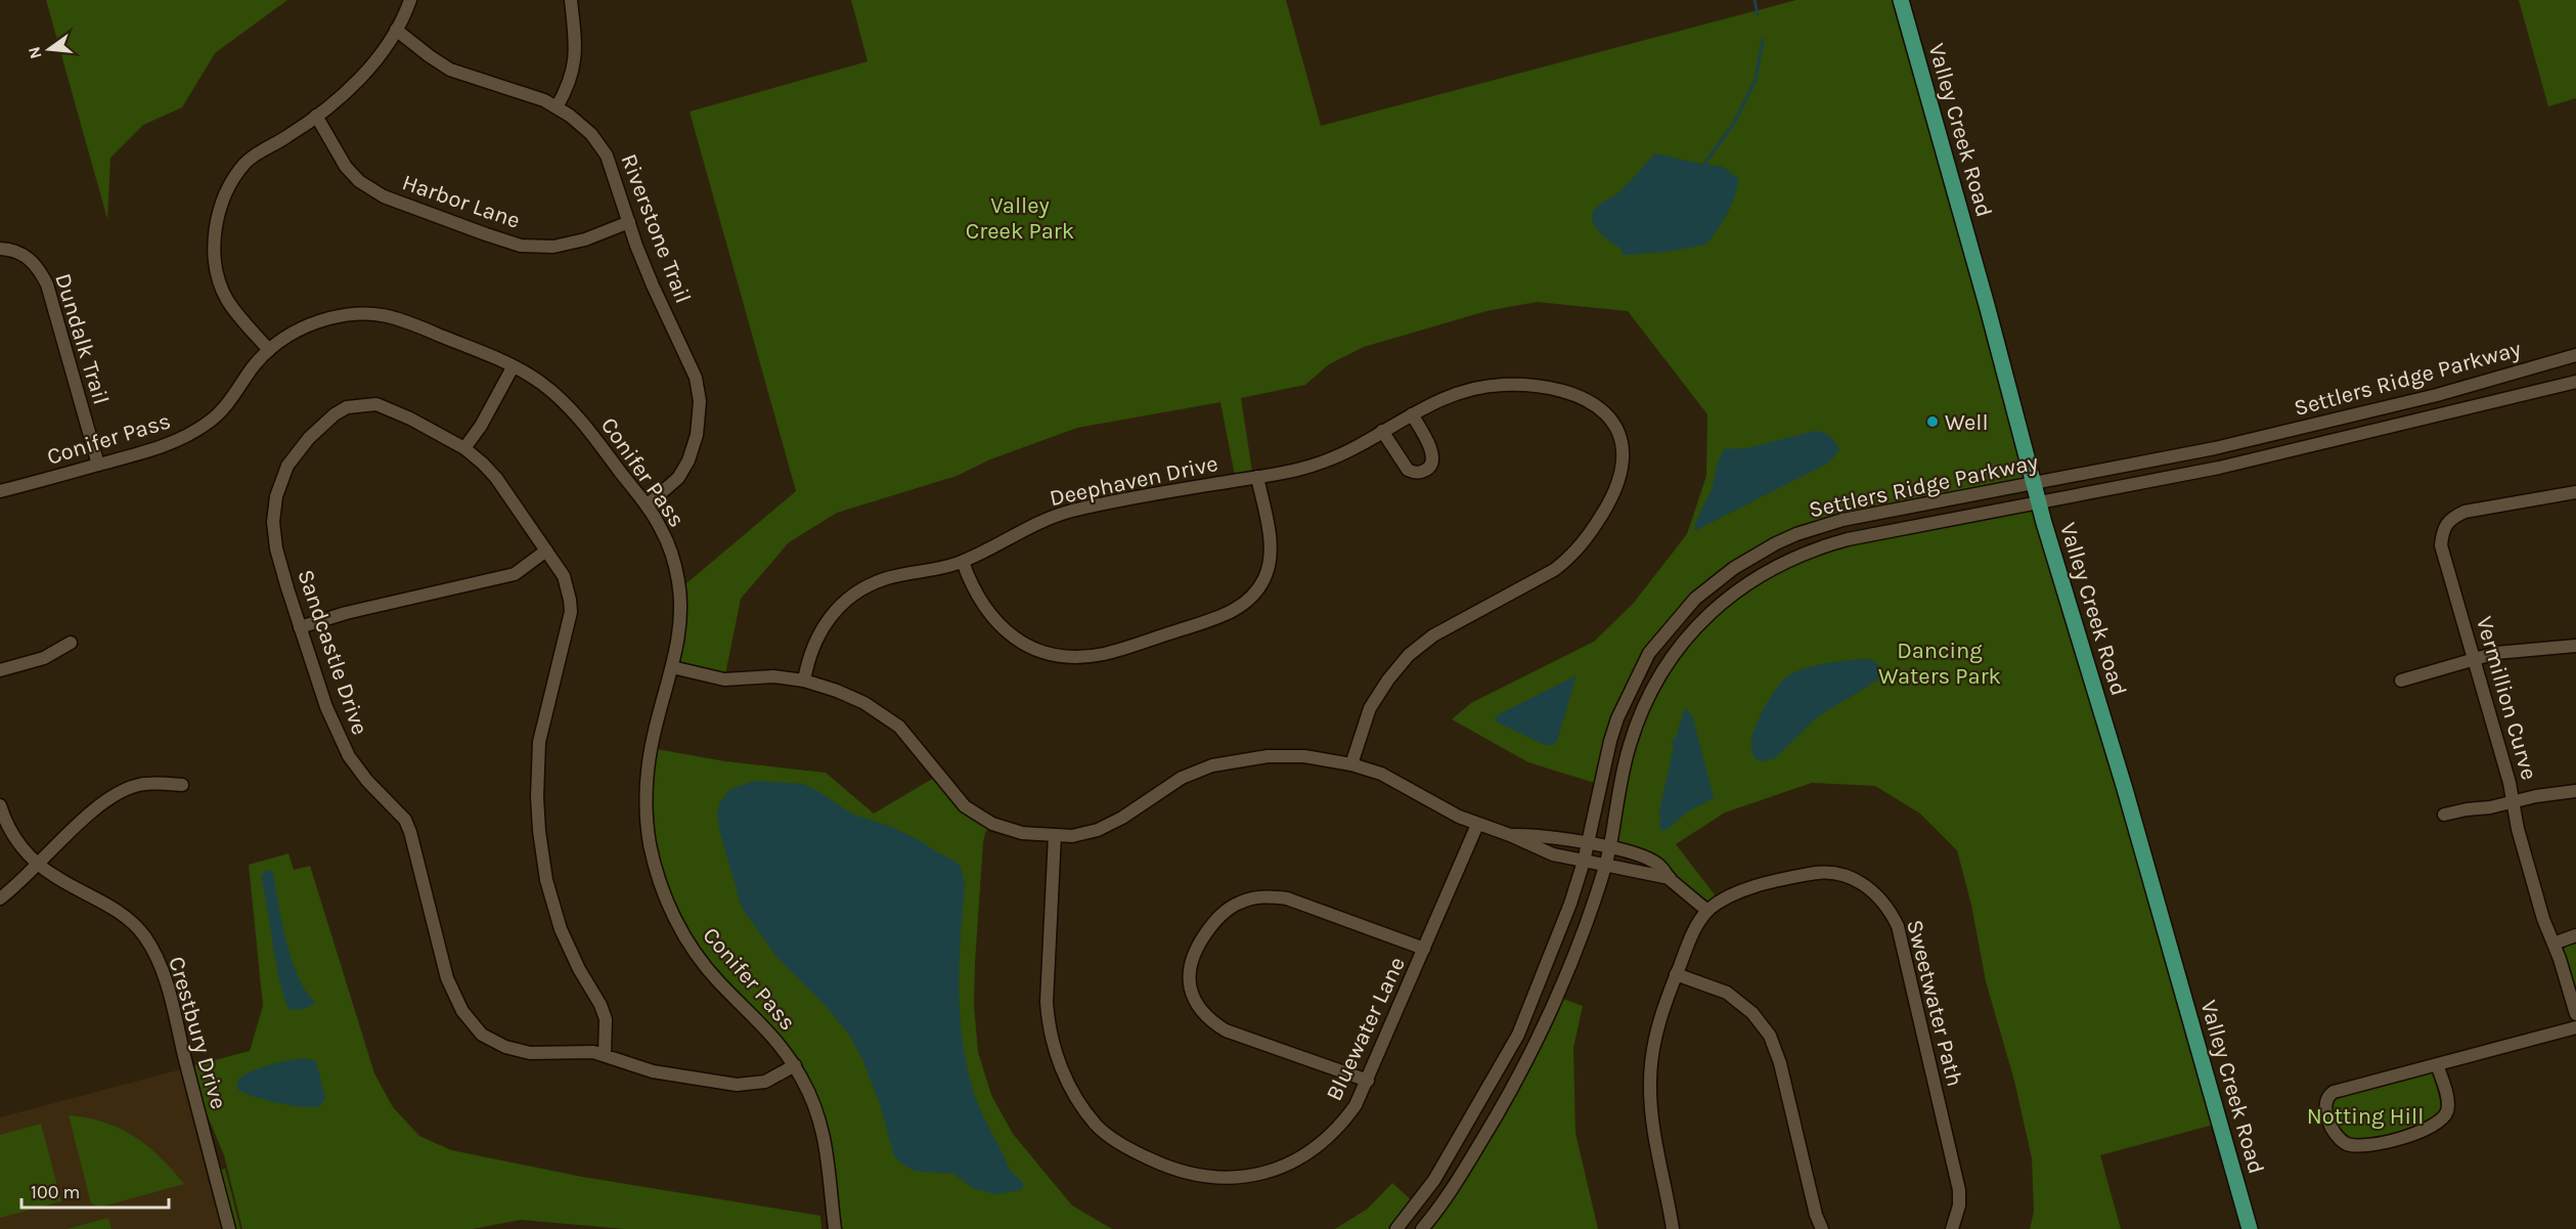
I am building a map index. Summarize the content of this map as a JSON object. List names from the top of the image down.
{
  "streets": {
    "main road": ["Valley Creek Road"],
    "street": [
      "Harbor Lane",
      "Riverstone Trail",
      "Dundalk Trail",
      "Settlers Ridge Parkway",
      "Conifer Pass",
      "Deephaven Drive",
      "Sandcastle Drive",
      "Vermillion Curve",
      "Sweetwater Path",
      "Bluewater Lane",
      "Crestbury Drive"
    ]
  },
  "crossings": [
    ["Valley Creek Road", "Settlers Ridge Parkway"],
    ["Harbor Lane", "Riverstone Trail"],
    ["Riverstone Trail", "Conifer Pass"],
    ["Dundalk Trail", "Conifer Pass"],
    ["Conifer Pass", "Sandcastle Drive"]
  ],
  "parks": ["Valley Creek Park", "Dancing Waters Park", "Notting Hill"],
  "places": ["Well"],
  "scale_bar": "100 m",
  "north": "left"
}
